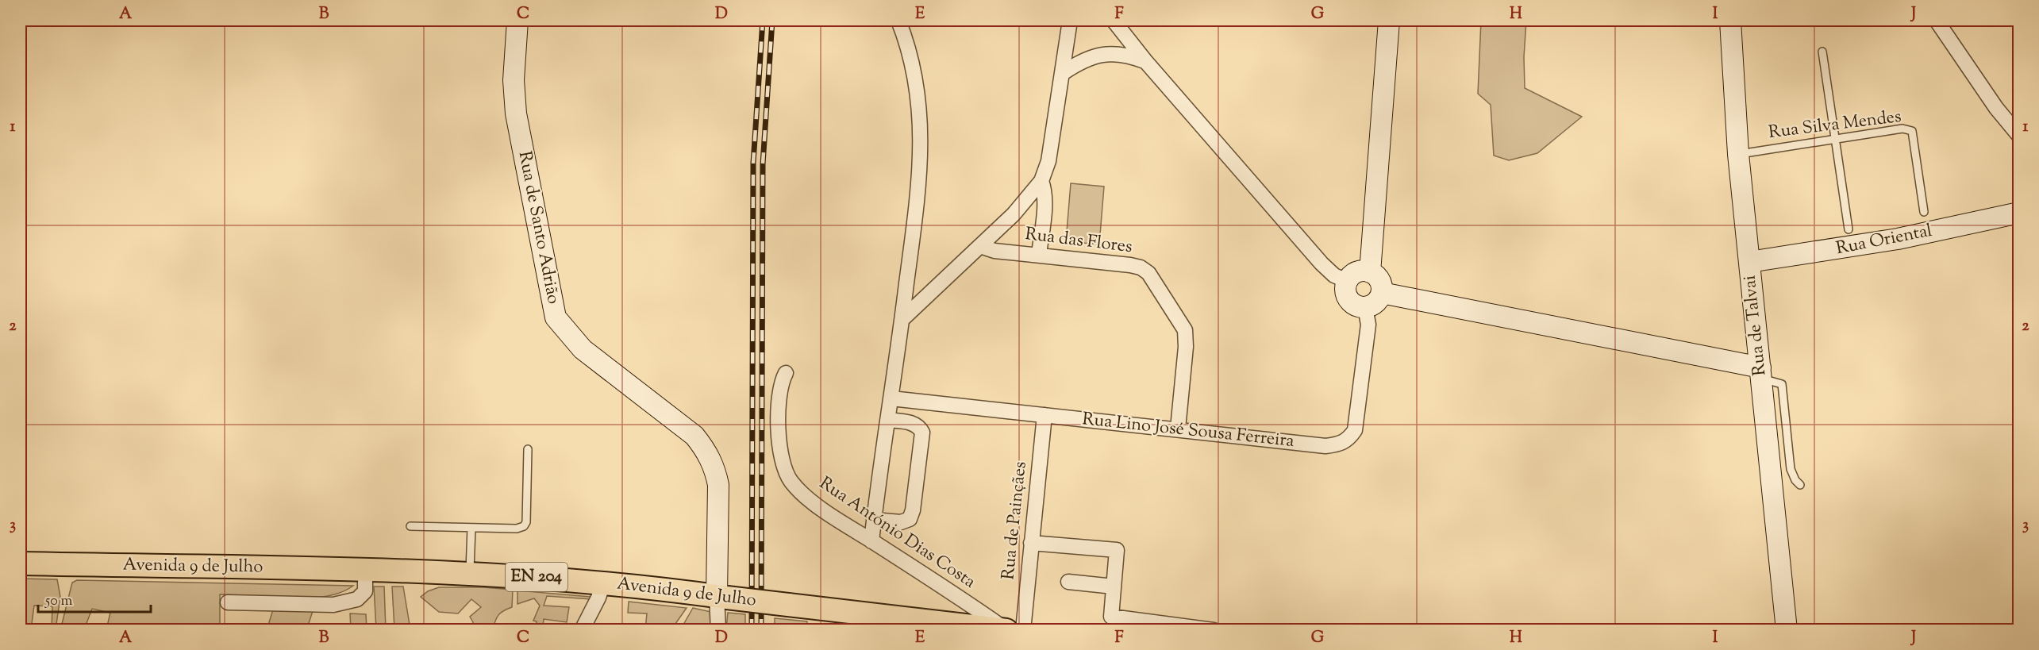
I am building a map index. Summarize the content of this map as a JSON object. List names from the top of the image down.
{
  "streets": {
    "main road": ["Avenida 9 de Julho", "EN 204"],
    "street": [
      "Rua de Santo Adrião",
      "Rua Oriental",
      "Rua das Flores",
      "Rua de Talvai",
      "Rua Lino José Sousa Ferreira",
      "Rua de Painçães",
      "Rua António Dias Costa"
    ],
    "lane": ["Rua Silva Mendes"]
  },
  "crossings": [
    ["Rua Silva Mendes", "Rua de Talvai"],
    ["Rua de Santo Adrião", "Avenida 9 de Julho"],
    ["Rua Oriental", "Rua de Talvai"],
    ["Rua das Flores", "Rua Lino José Sousa Ferreira"],
    ["Rua Lino José Sousa Ferreira", "Rua de Painçães"],
    ["Rua António Dias Costa", "Avenida 9 de Julho"]
  ],
  "scale_bar": "50 m",
  "grid": {
    "columns": [
      "A",
      "B",
      "C",
      "D",
      "E",
      "F",
      "G",
      "H",
      "I",
      "J"
    ],
    "rows": ["1", "2", "3"]
  }
}
